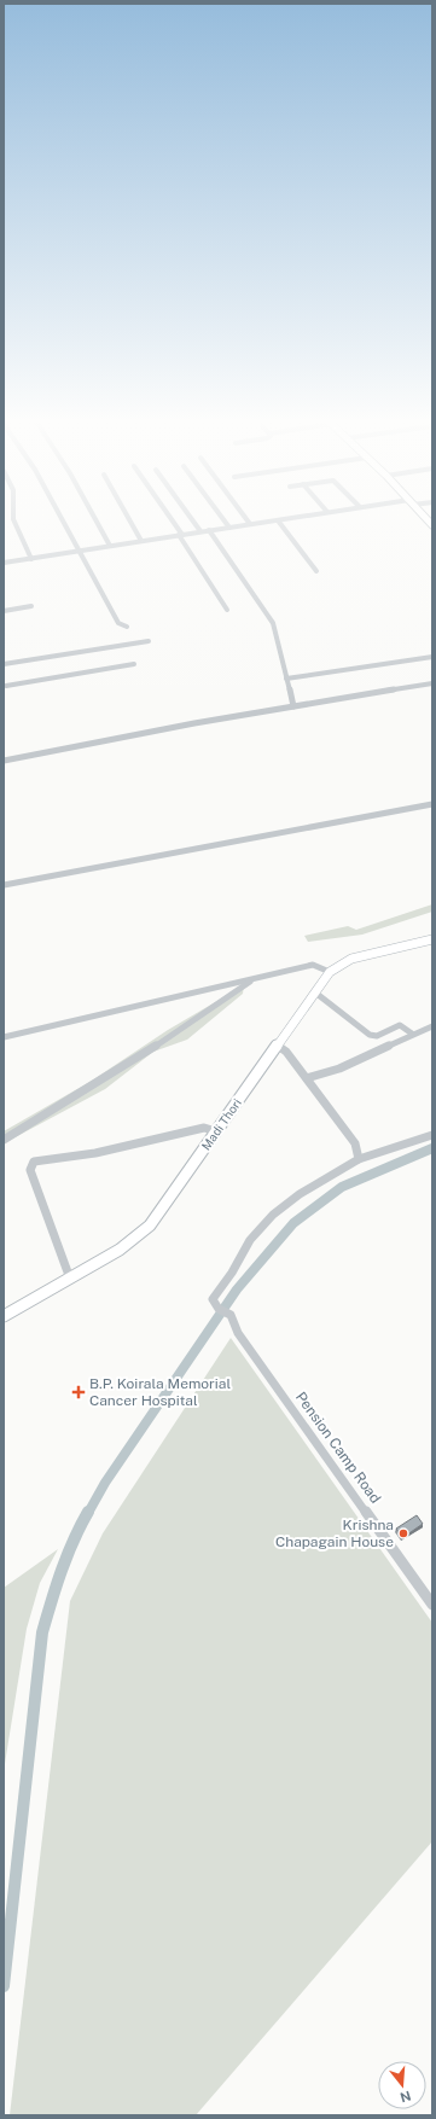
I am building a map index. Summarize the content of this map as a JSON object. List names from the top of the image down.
{
  "streets": {
    "main road": ["Madi Thori"],
    "street": ["Pension Camp Road"]
  },
  "places": {
    "health": ["B.P. Koirala Memorial Cancer Hospital"],
    "other": ["Krishna Chapagain House"]
  },
  "north": "bottom"
}
